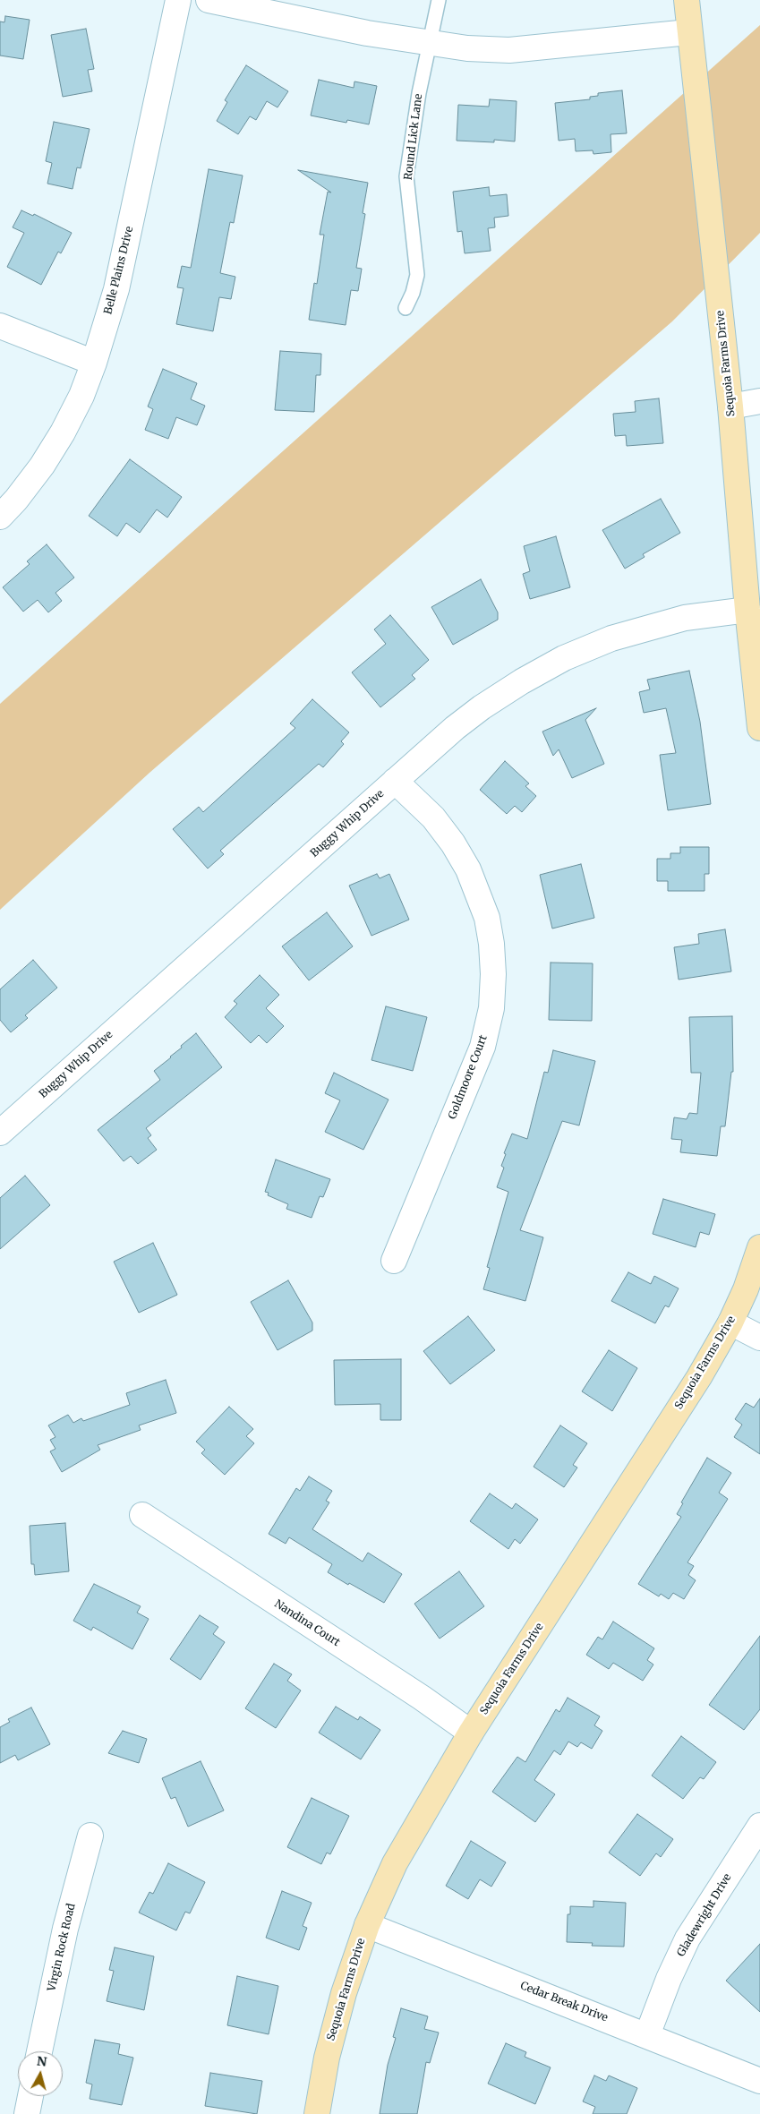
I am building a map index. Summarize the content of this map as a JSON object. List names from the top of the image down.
{
  "streets": {
    "street": [
      "Belle Plains Drive",
      "Sequoia Farms Drive",
      "Buggy Whip Drive",
      "Goldmoore Court",
      "Nandina Court",
      "Gladewright Drive",
      "Virgin Rock Road",
      "Cedar Break Drive"
    ],
    "lane": ["Round Lick Lane"]
  },
  "crossings": [
    ["Sequoia Farms Drive", "Buggy Whip Drive"],
    ["Sequoia Farms Drive", "Nandina Court"],
    ["Sequoia Farms Drive", "Cedar Break Drive"],
    ["Buggy Whip Drive", "Goldmoore Court"],
    ["Gladewright Drive", "Cedar Break Drive"]
  ],
  "north": "top"
}
